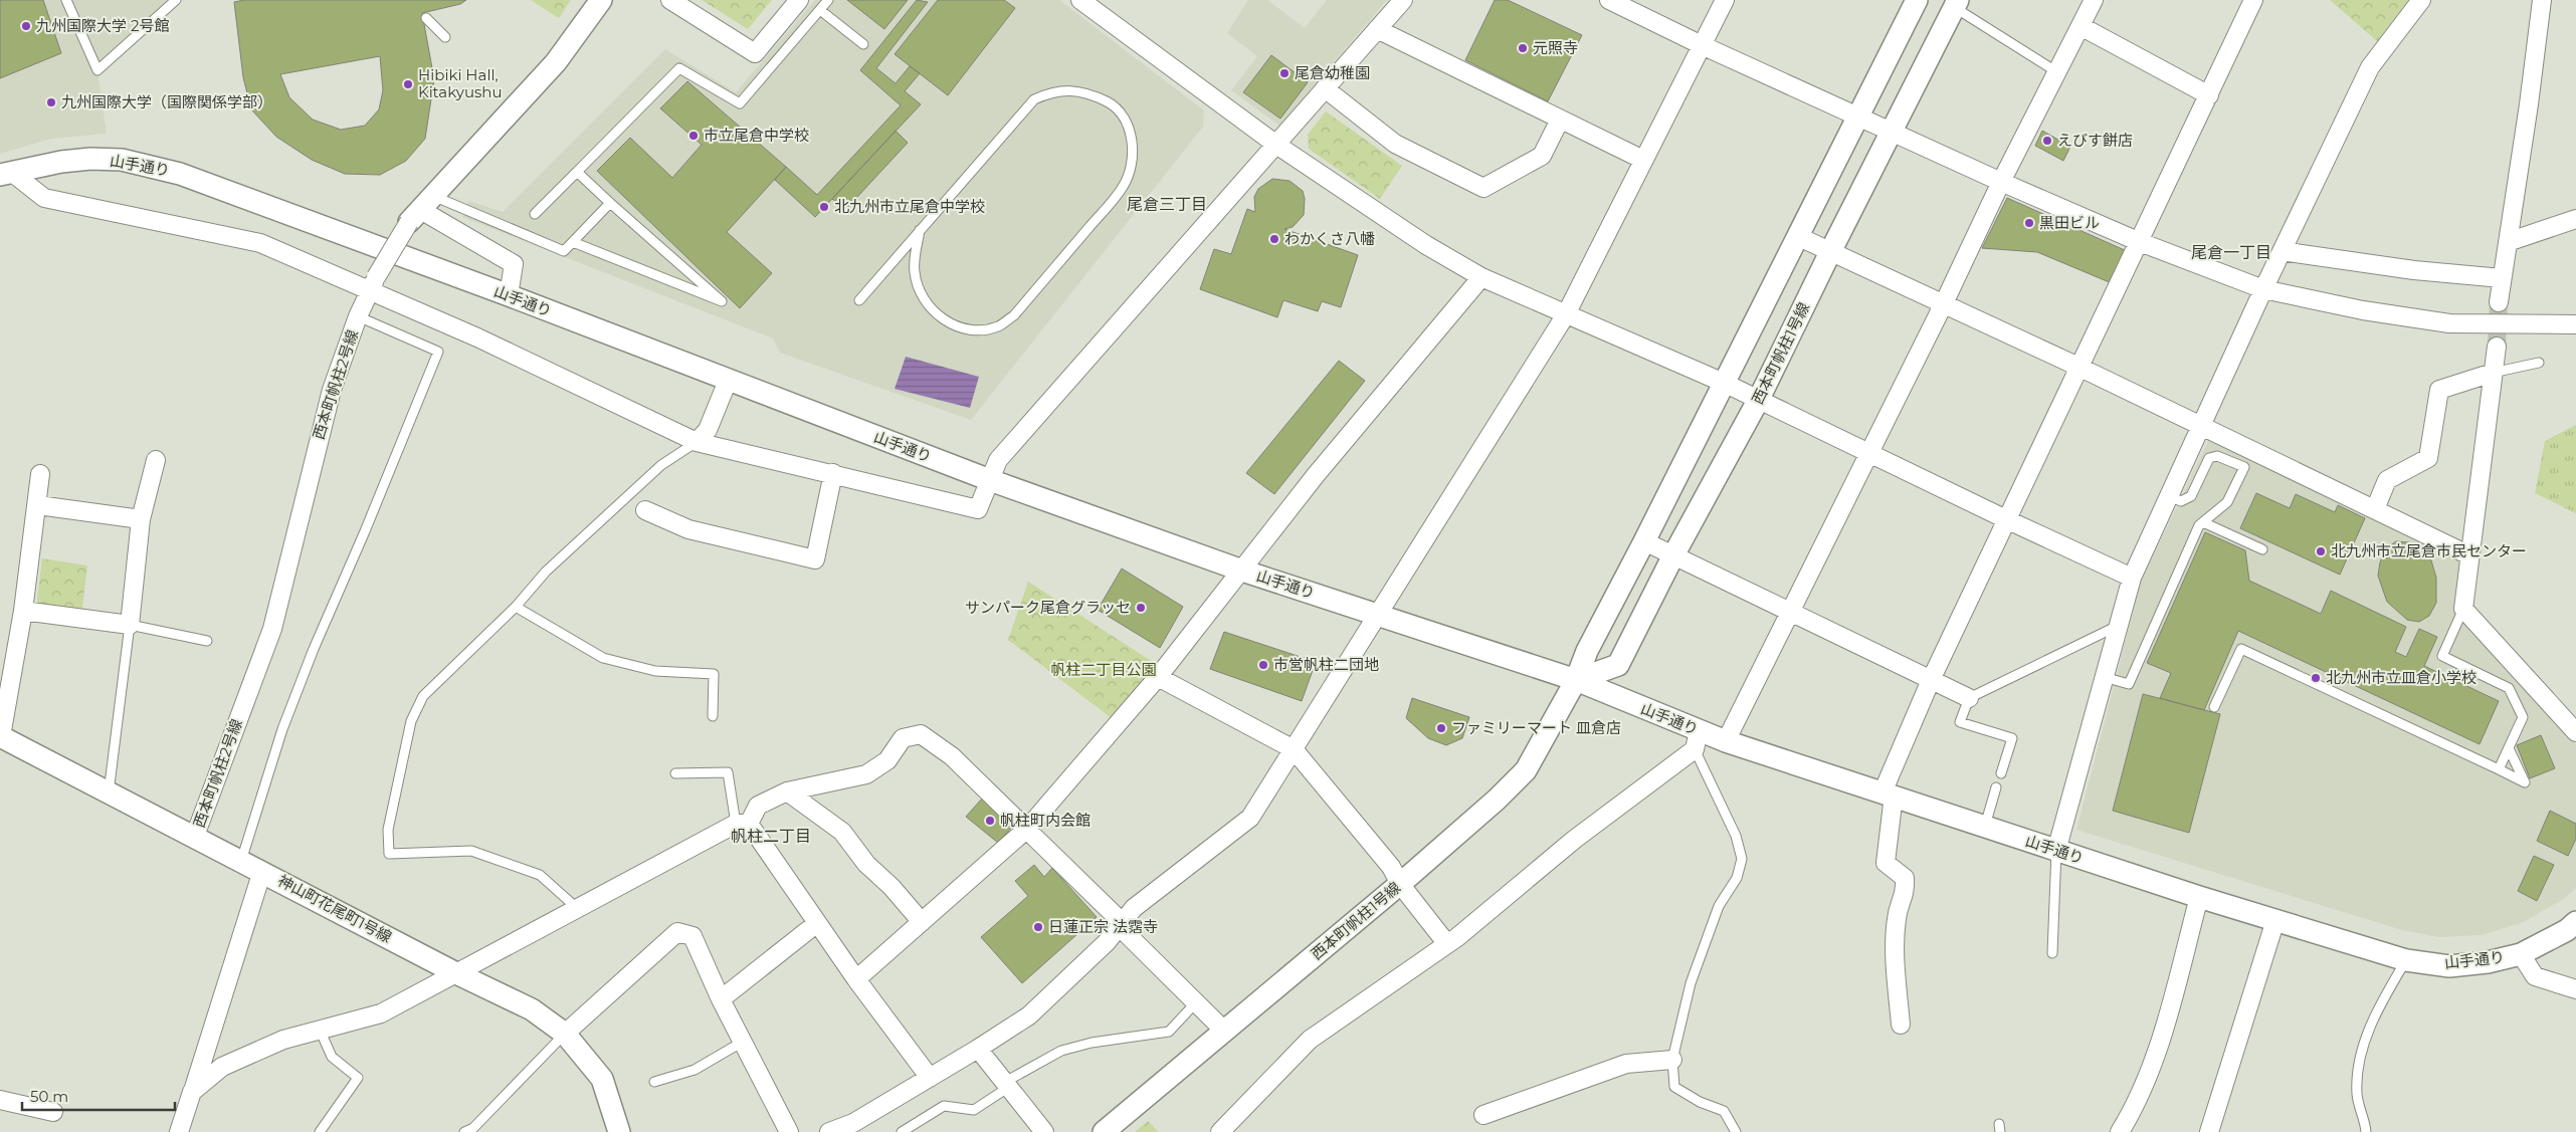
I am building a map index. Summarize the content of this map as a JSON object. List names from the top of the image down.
{
  "streets": {
    "street": [
      "山手通り",
      "西本町帆柱1号線",
      "西本町帆柱2号線",
      "神山町花尾町1号線"
    ]
  },
  "crossings": [
    ["山手通り", "西本町帆柱1号線"],
    ["西本町帆柱2号線", "神山町花尾町1号線"]
  ],
  "districts": ["尾倉三丁目", "尾倉一丁目", "帆柱二丁目"],
  "parks": ["帆柱二丁目公園"],
  "places": [
    "九州国際大学 2号館",
    "元照寺",
    "尾倉幼稚園",
    "Hibiki Hall, Kitakyushu",
    "九州国際大学（国際関係学部）",
    "市立尾倉中学校",
    "えびす餅店",
    "北九州市立尾倉中学校",
    "黒田ビル",
    "わかくさ八幡",
    "北九州市立尾倉市民センター",
    "サンパーク尾倉グラッセ",
    "市営帆柱二団地",
    "北九州市立皿倉小学校",
    "ファミリーマート 皿倉店",
    "帆柱町内会館",
    "日蓮正宗 法霑寺"
  ],
  "scale_bar": "50 m"
}
